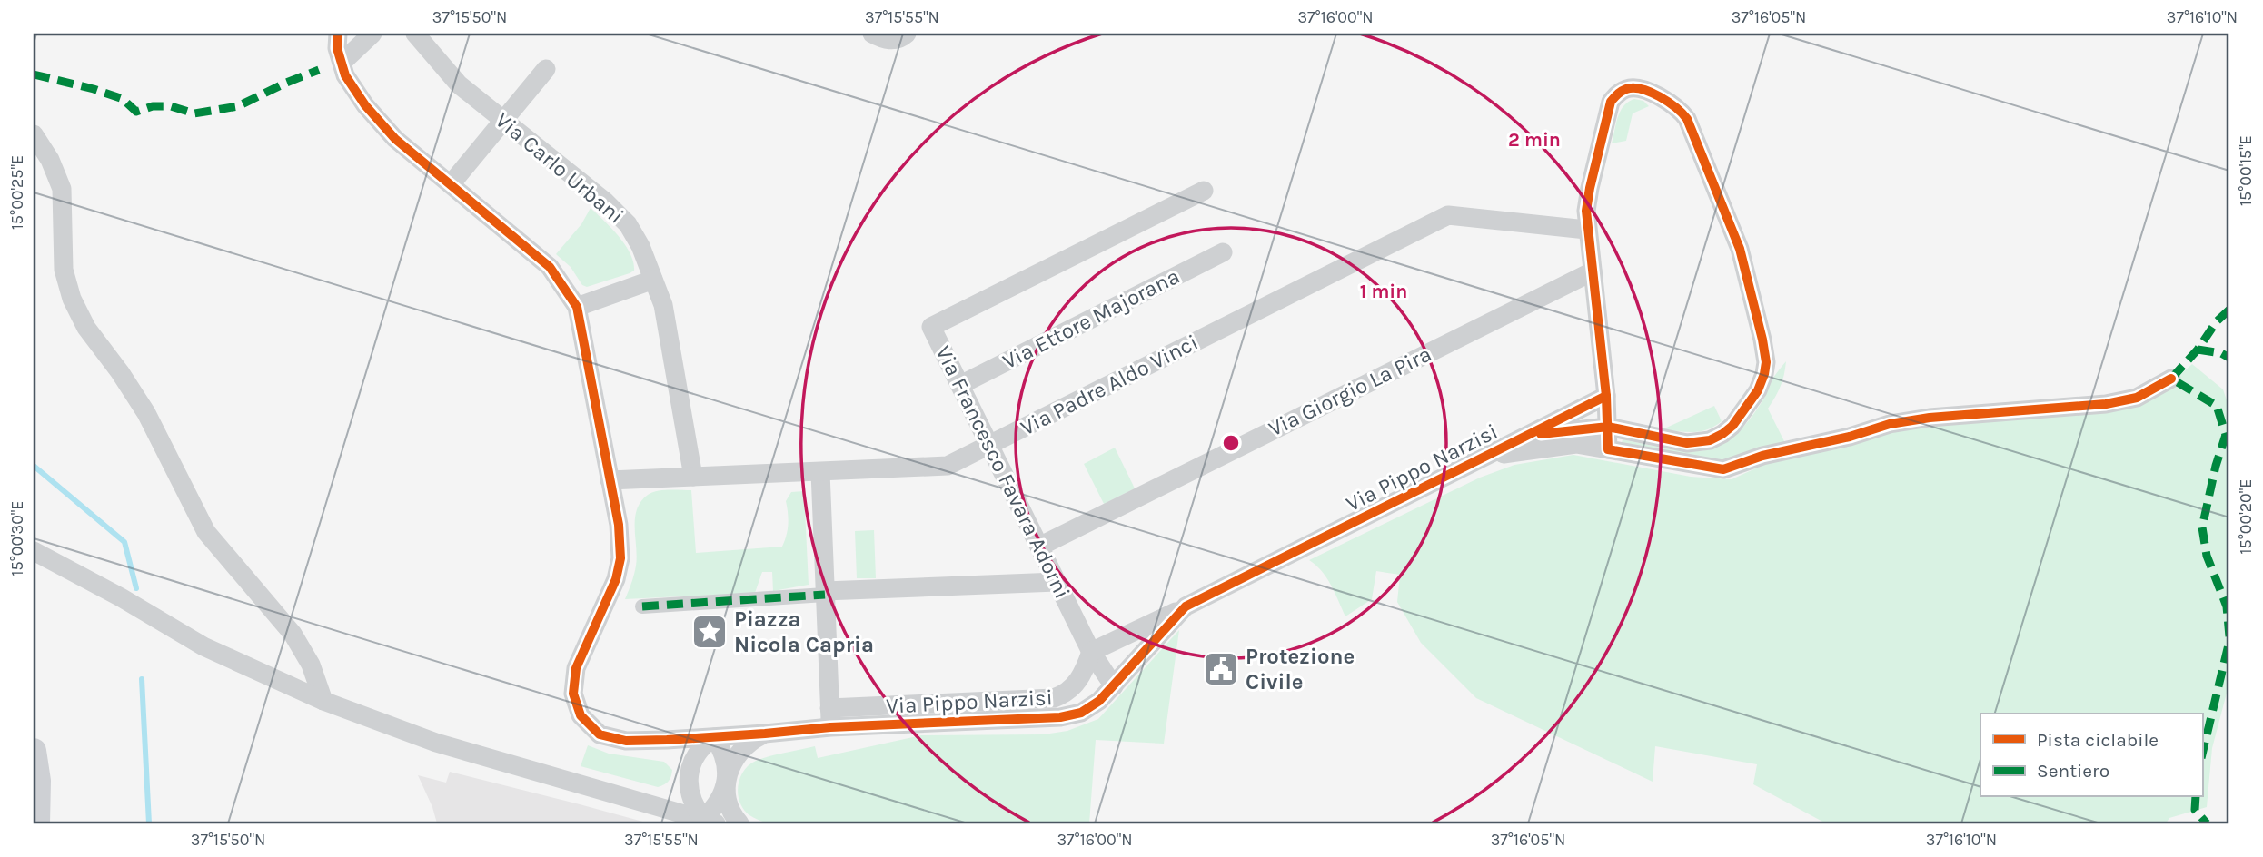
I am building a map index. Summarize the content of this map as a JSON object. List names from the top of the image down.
{
  "streets": {
    "street": [
      "Via Carlo Urbani",
      "Via Ettore Majorana",
      "Via Padre Aldo Vinci",
      "Via Giorgio La Pira",
      "Via Pippo Narzisi",
      "Via Francesco Favara Adorni"
    ]
  },
  "crossings": [
    ["Via Carlo Urbani", "Via Padre Aldo Vinci"],
    ["Via Ettore Majorana", "Via Francesco Favara Adorni"],
    ["Via Padre Aldo Vinci", "Via Pippo Narzisi"],
    ["Via Padre Aldo Vinci", "Via Francesco Favara Adorni"],
    ["Via Giorgio La Pira", "Via Francesco Favara Adorni"],
    ["Via Pippo Narzisi", "Via Francesco Favara Adorni"]
  ],
  "places": {
    "place": ["Piazza Nicola Capria"],
    "public building": ["Protezione Civile"]
  },
  "legend": ["Pista ciclabile", "Sentiero"],
  "coordinates": [
    "37°15'50\"N",
    "37°15'55\"N",
    "37°16'00\"N",
    "37°16'05\"N",
    "37°16'10\"N",
    "15°00'15\"E",
    "15°00'25\"E",
    "15°00'20\"E",
    "15°00'30\"E"
  ],
  "rings": ["2 min", "1 min"]
}
